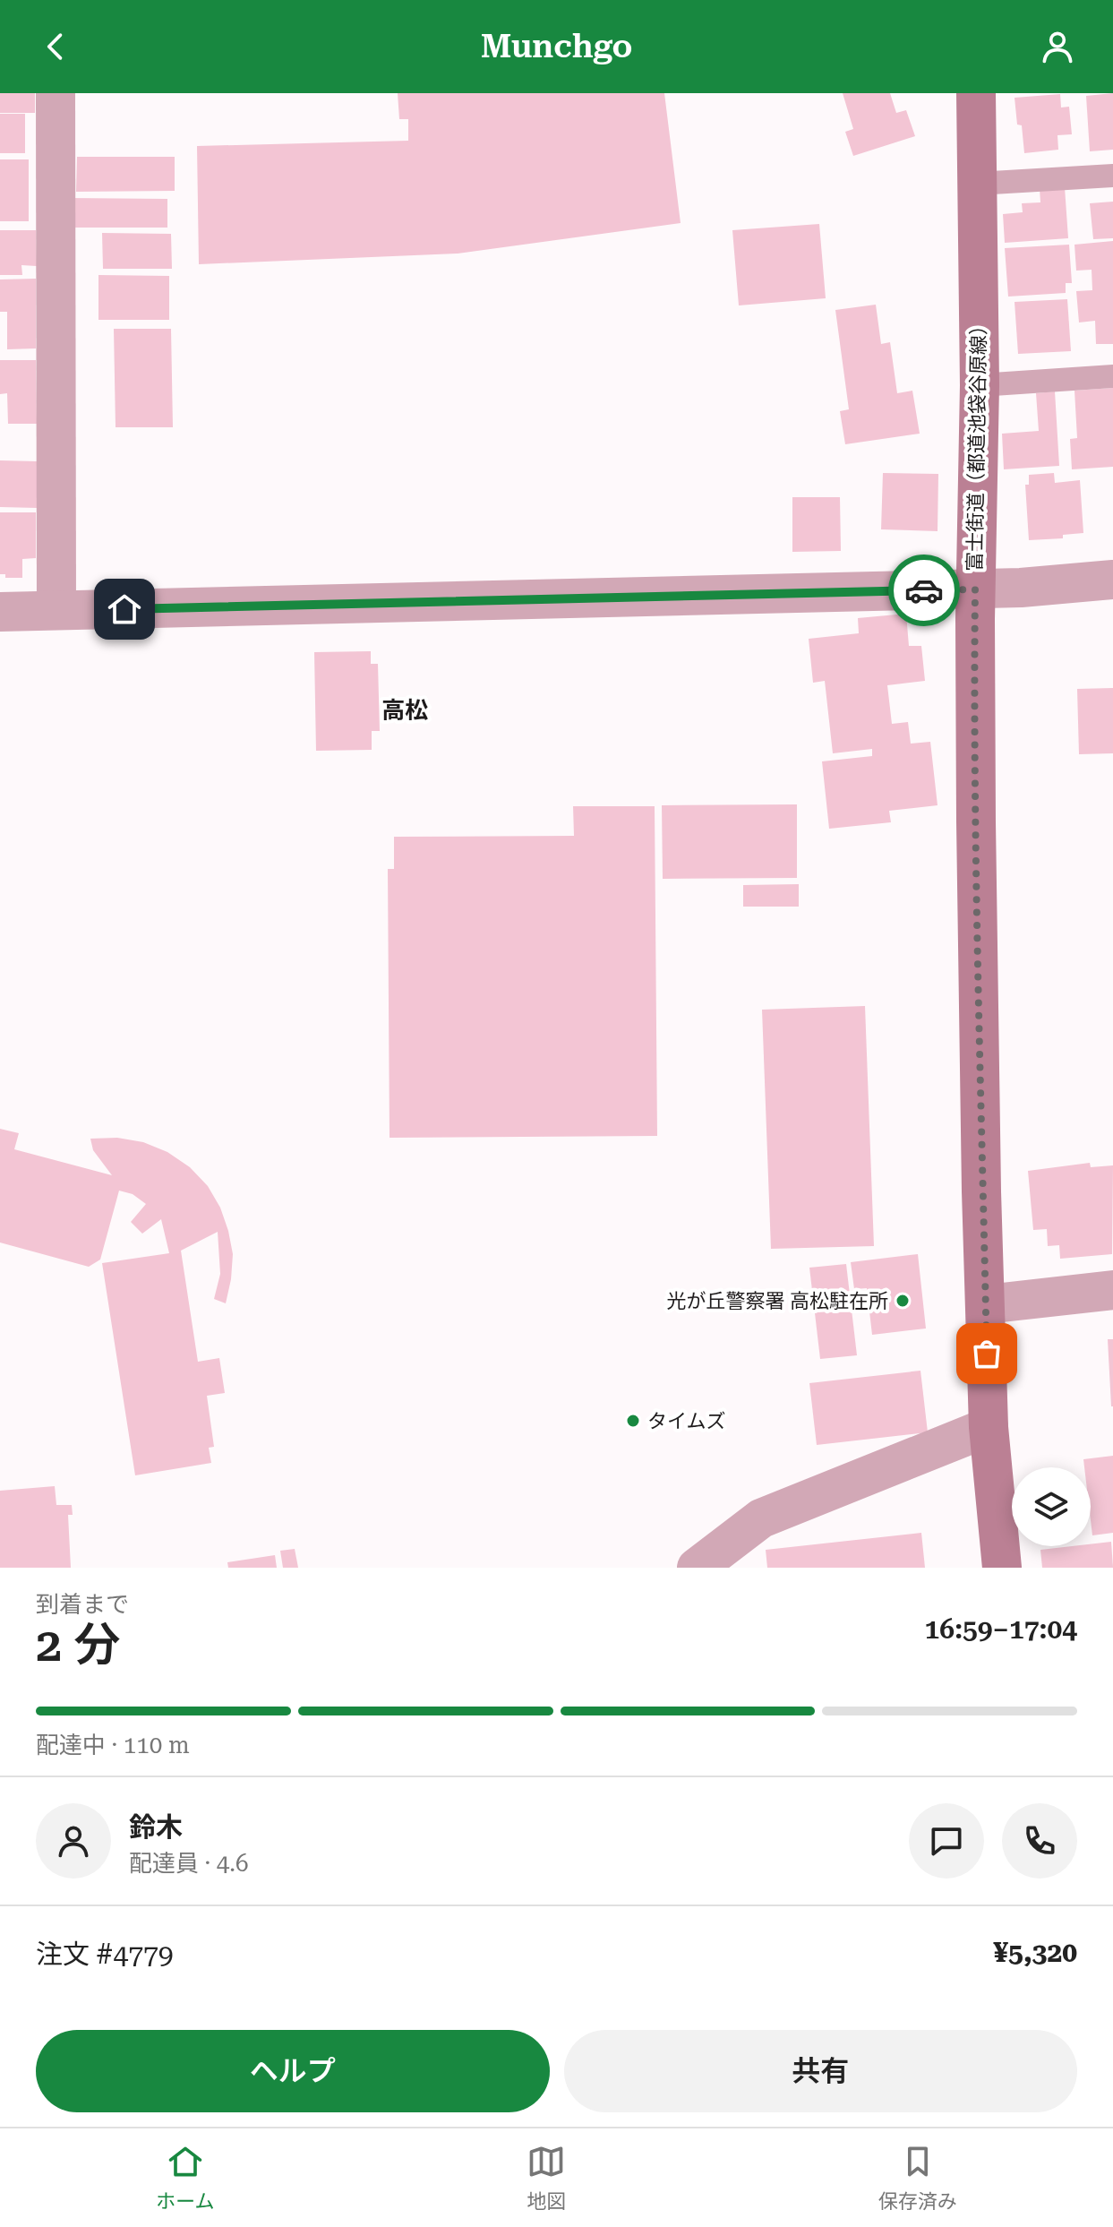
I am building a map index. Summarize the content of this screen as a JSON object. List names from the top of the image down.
{
  "streets": {
    "main road": ["富士街道（都道池袋谷原線）"]
  },
  "districts": ["高松"],
  "places": ["光が丘警察署 高松駐在所", "タイムズ"],
  "page": {
    "header": "Munchgo",
    "heading": ["2 分", "到着まで", "16:59–17:04"],
    "panel": [
      "鈴木",
      "配達員 · 4.6",
      "注文 #4779",
      "¥5,320"
    ],
    "bar": "配達中 · 110 m",
    "buttons": ["ヘルプ", "共有"],
    "tabs": ["ホーム", "地図", "保存済み"]
  }
}
